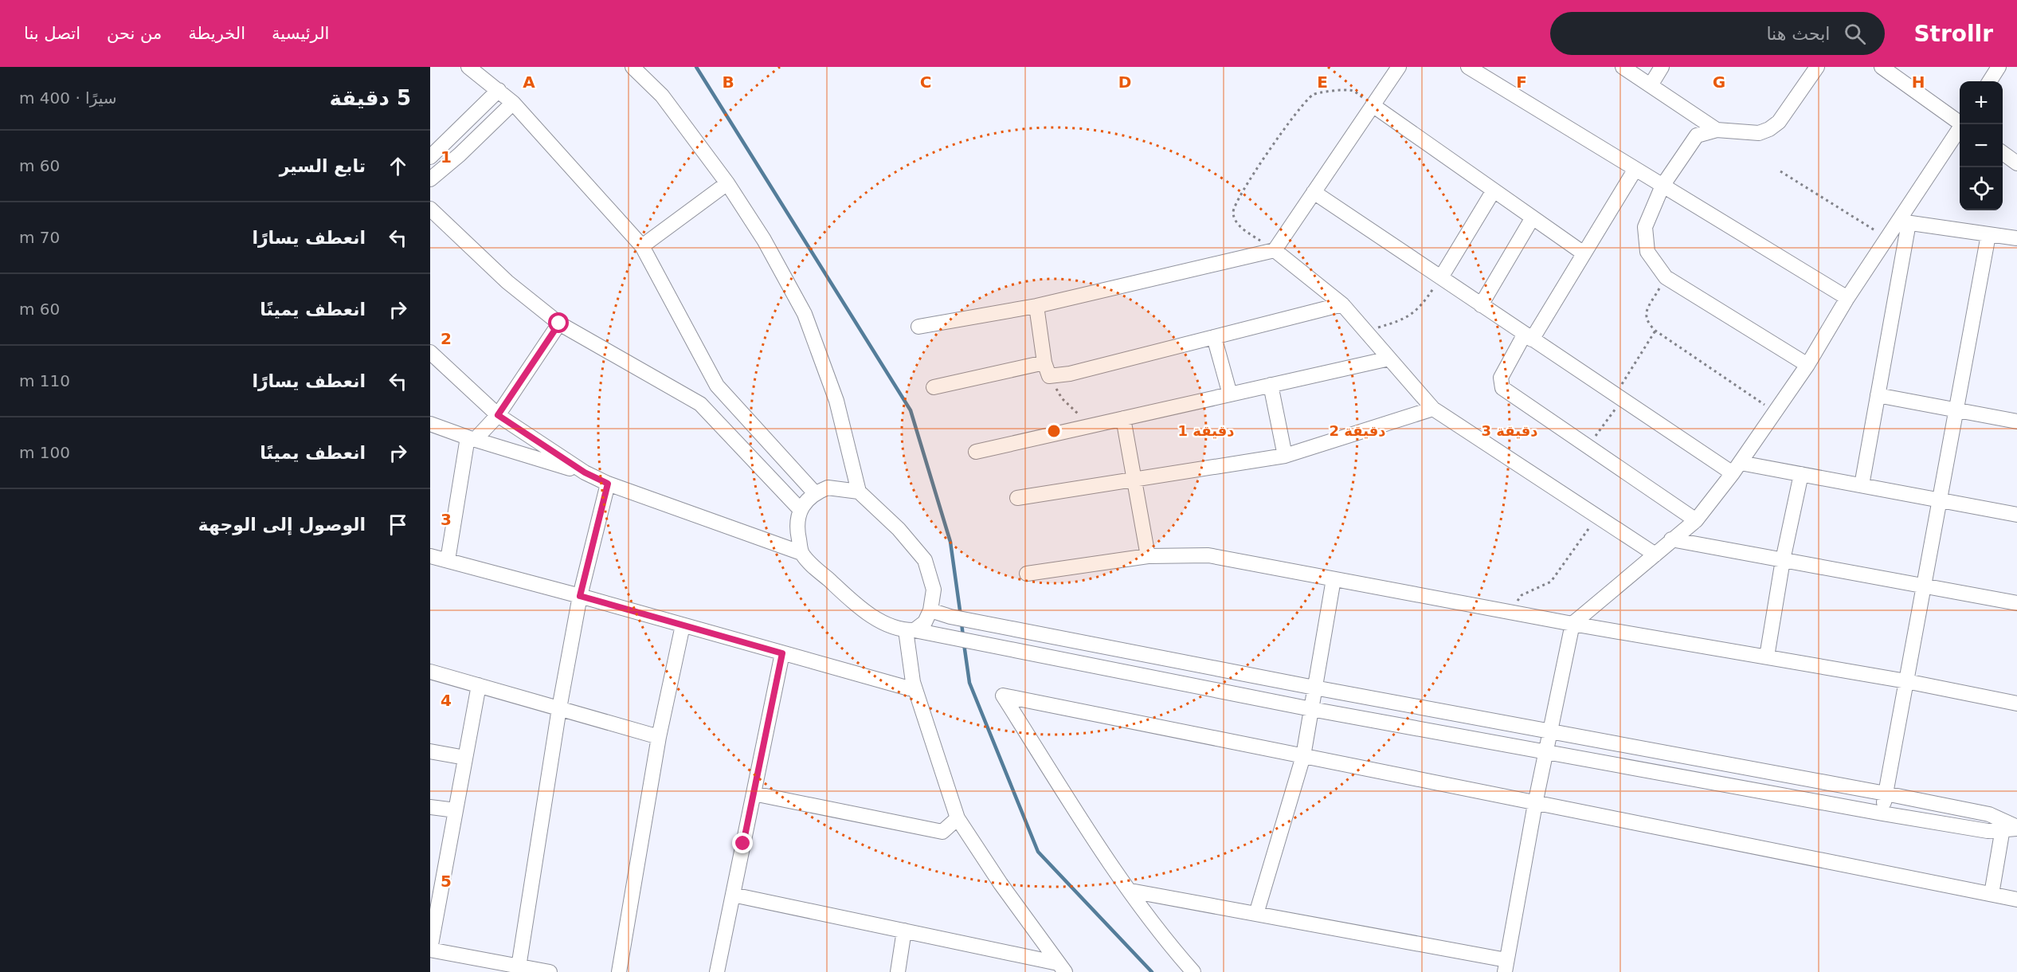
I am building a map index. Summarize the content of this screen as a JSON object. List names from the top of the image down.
{
  "page": {
    "header": "Strollr",
    "search": "ابحث هنا",
    "nav": [
      "الرئيسية",
      "الخريطة",
      "من نحن",
      "اتصل بنا"
    ],
    "heading": ["5 دقيقة", "سيرًا · 400 m"],
    "map_buttons": ["+", "−"],
    "list": [
      ["تابع السير", "60 m"],
      ["انعطف يسارًا", "70 m"],
      ["انعطف يمينًا", "60 m"],
      ["انعطف يسارًا", "110 m"],
      ["انعطف يمينًا", "100 m"],
      "الوصول إلى الوجهة"
    ]
  },
  "grid": {
    "columns": [
      "A",
      "B",
      "C",
      "D",
      "E",
      "F",
      "G",
      "H"
    ],
    "rows": [
      "1",
      "2",
      "3",
      "4",
      "5"
    ]
  },
  "rings": ["1 دقيقة", "2 دقيقة", "3 دقيقة"]
}
